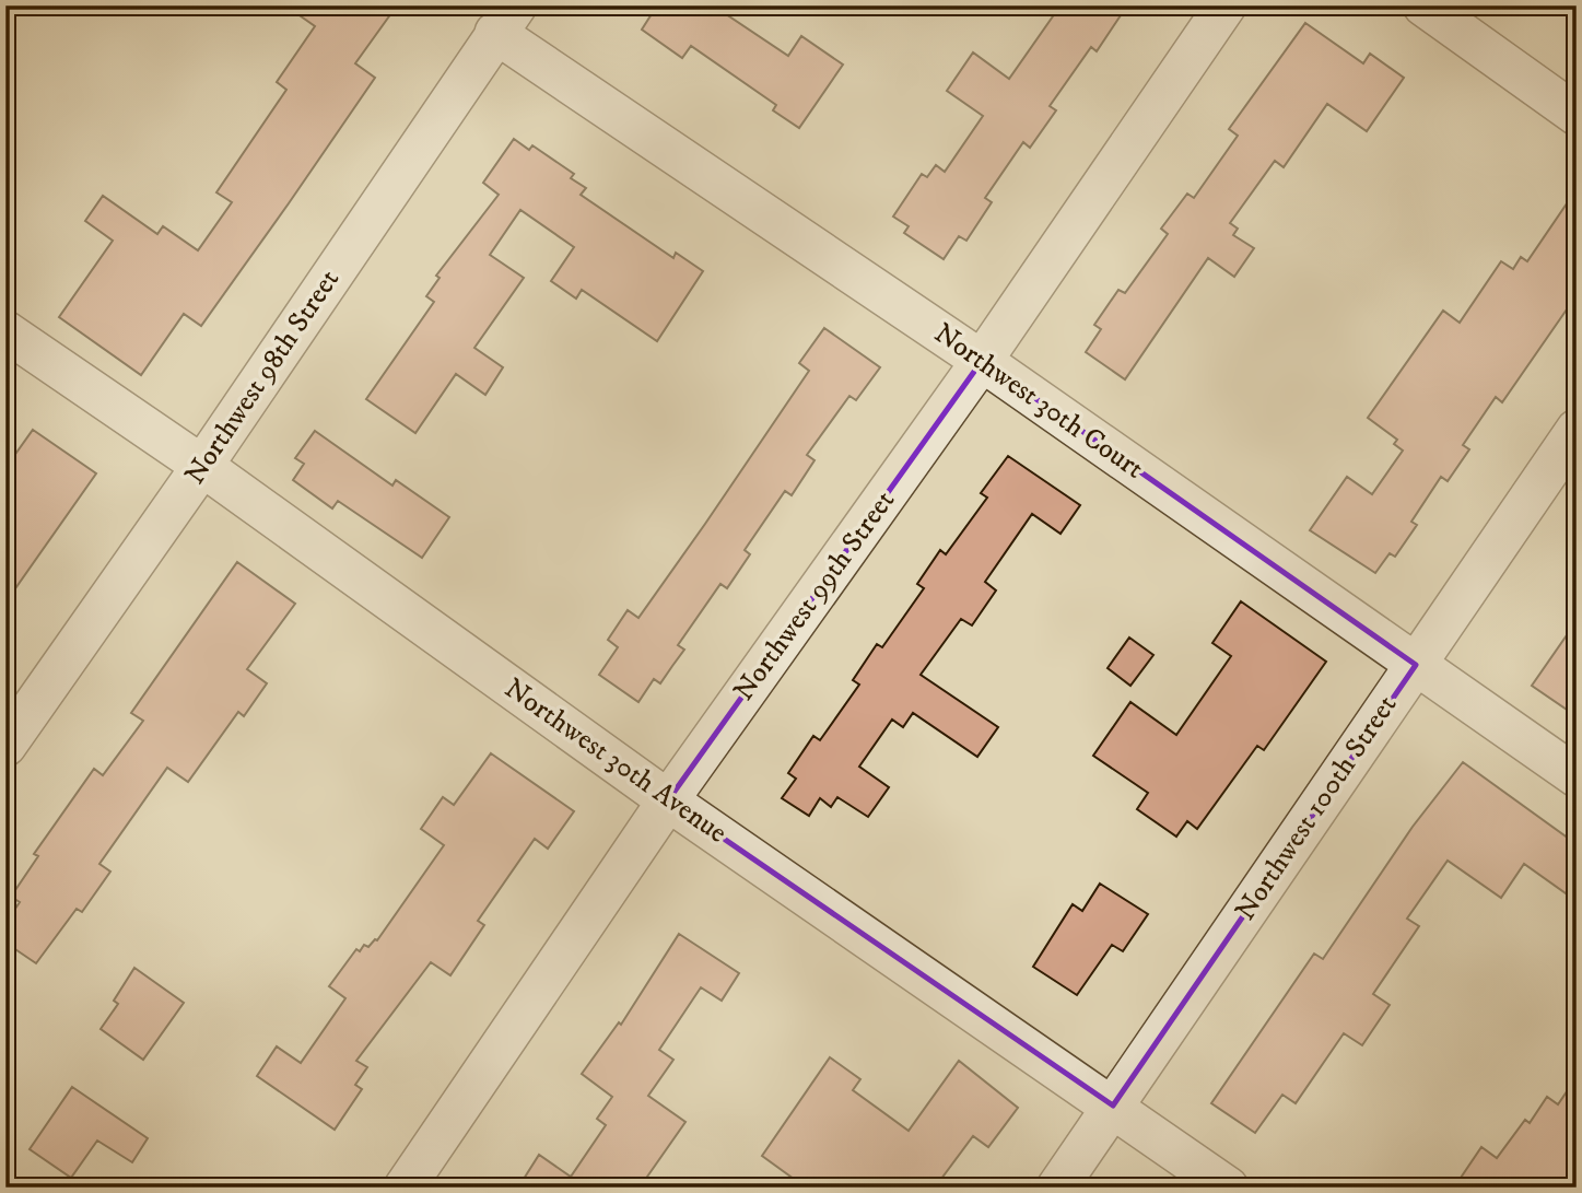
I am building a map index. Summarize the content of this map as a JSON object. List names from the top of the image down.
{
  "streets": {
    "street": [
      "Northwest 98th Street",
      "Northwest 30th Court",
      "Northwest 99th Street",
      "Northwest 30th Avenue",
      "Northwest 100th Street"
    ]
  },
  "crossings": [
    ["Northwest 98th Street", "Northwest 30th Court"],
    ["Northwest 98th Street", "Northwest 30th Avenue"],
    ["Northwest 30th Court", "Northwest 99th Street"],
    ["Northwest 30th Court", "Northwest 100th Street"],
    ["Northwest 99th Street", "Northwest 30th Avenue"],
    ["Northwest 30th Avenue", "Northwest 100th Street"]
  ]
}
